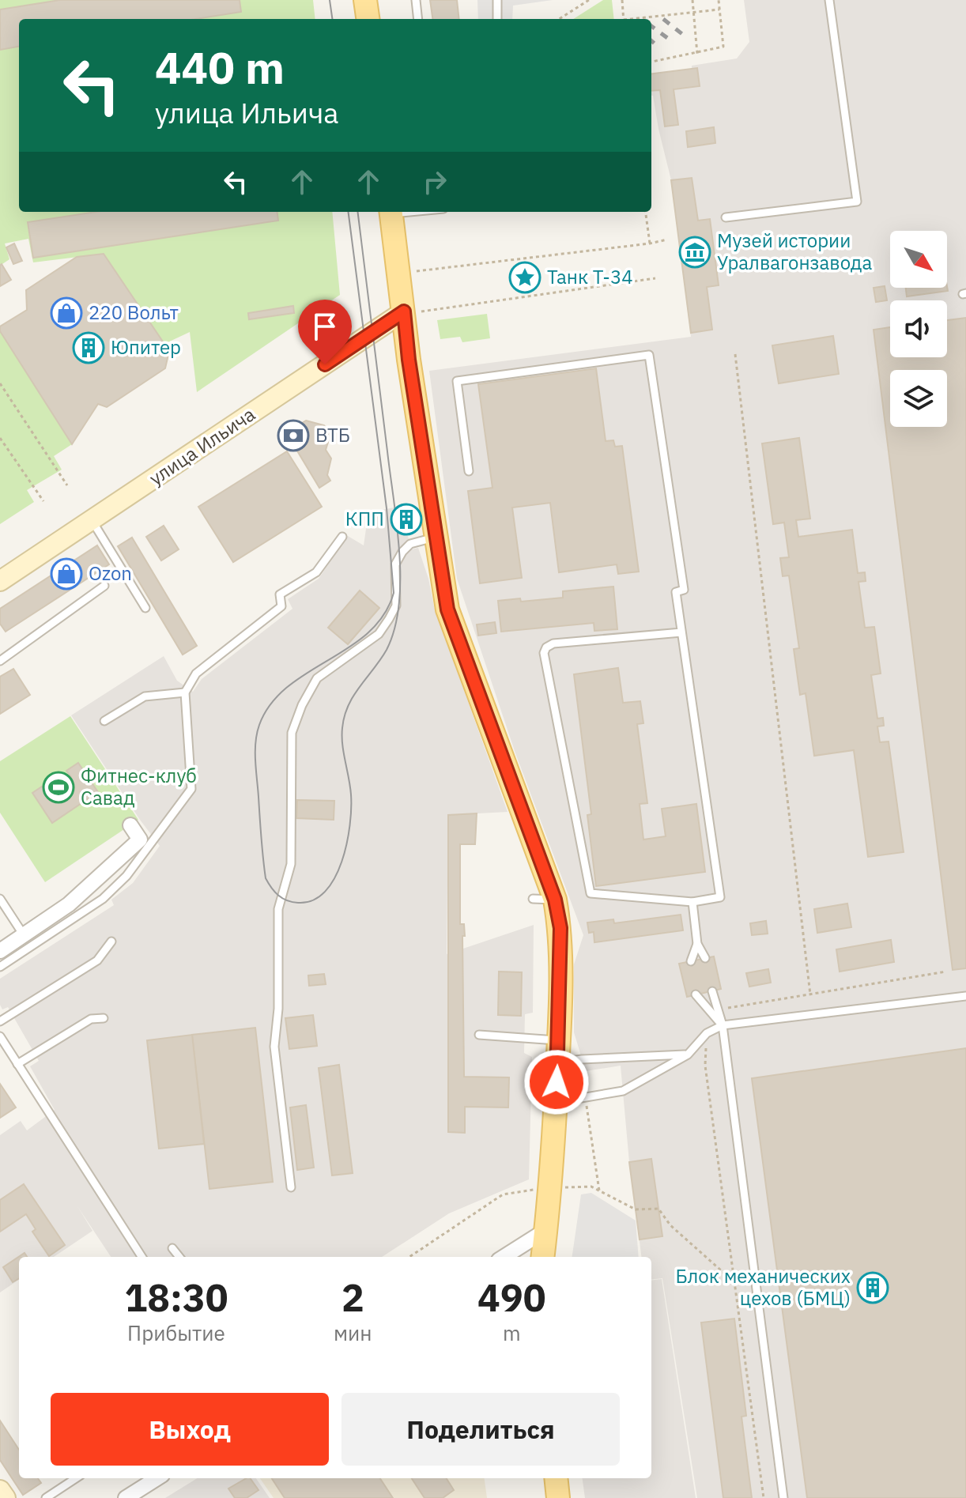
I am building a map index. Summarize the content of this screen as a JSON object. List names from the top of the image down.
{
  "streets": {
    "street": ["улица Ильича"]
  },
  "places": {
    "museum": ["Музей истории Уралвагонзавода"],
    "place": ["Танк Т-34"],
    "shop": ["220 Вольт", "Ozon"],
    "building": ["Юпитер", "КПП", "Блок механических цехов (БМЦ)"],
    "bank": ["ВТБ"],
    "sports": ["Фитнес-клуб Савад"]
  },
  "north": "bottom right",
  "page": {
    "turn": ["440 m", "улица Ильича"],
    "eta": [
      "18:30",
      "Прибытие",
      "2",
      "мин",
      "490",
      "m"
    ],
    "buttons": ["Выход", "Поделиться"]
  }
}
